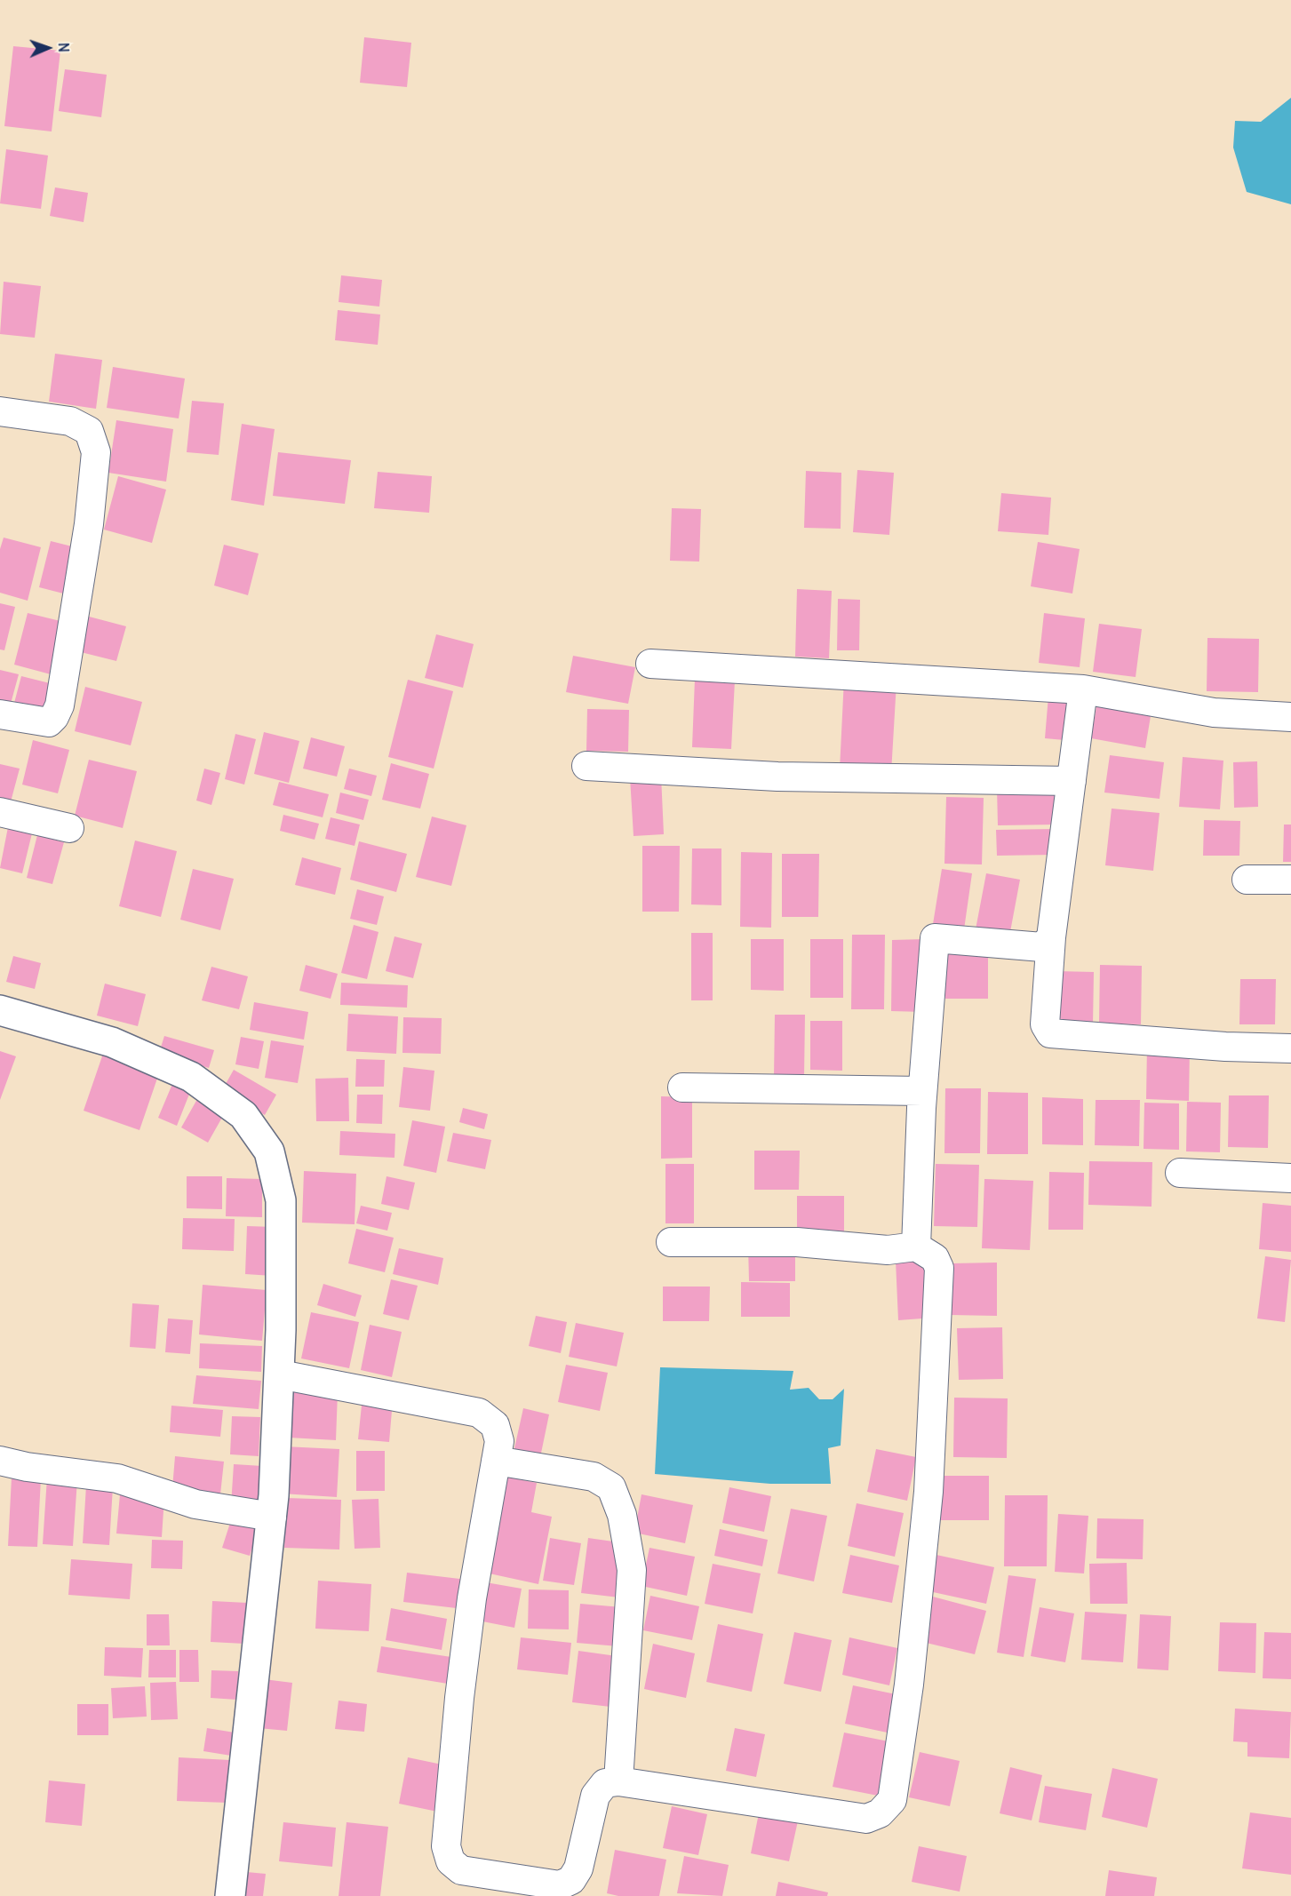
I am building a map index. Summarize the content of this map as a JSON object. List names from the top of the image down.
{
  "north": "right"
}
